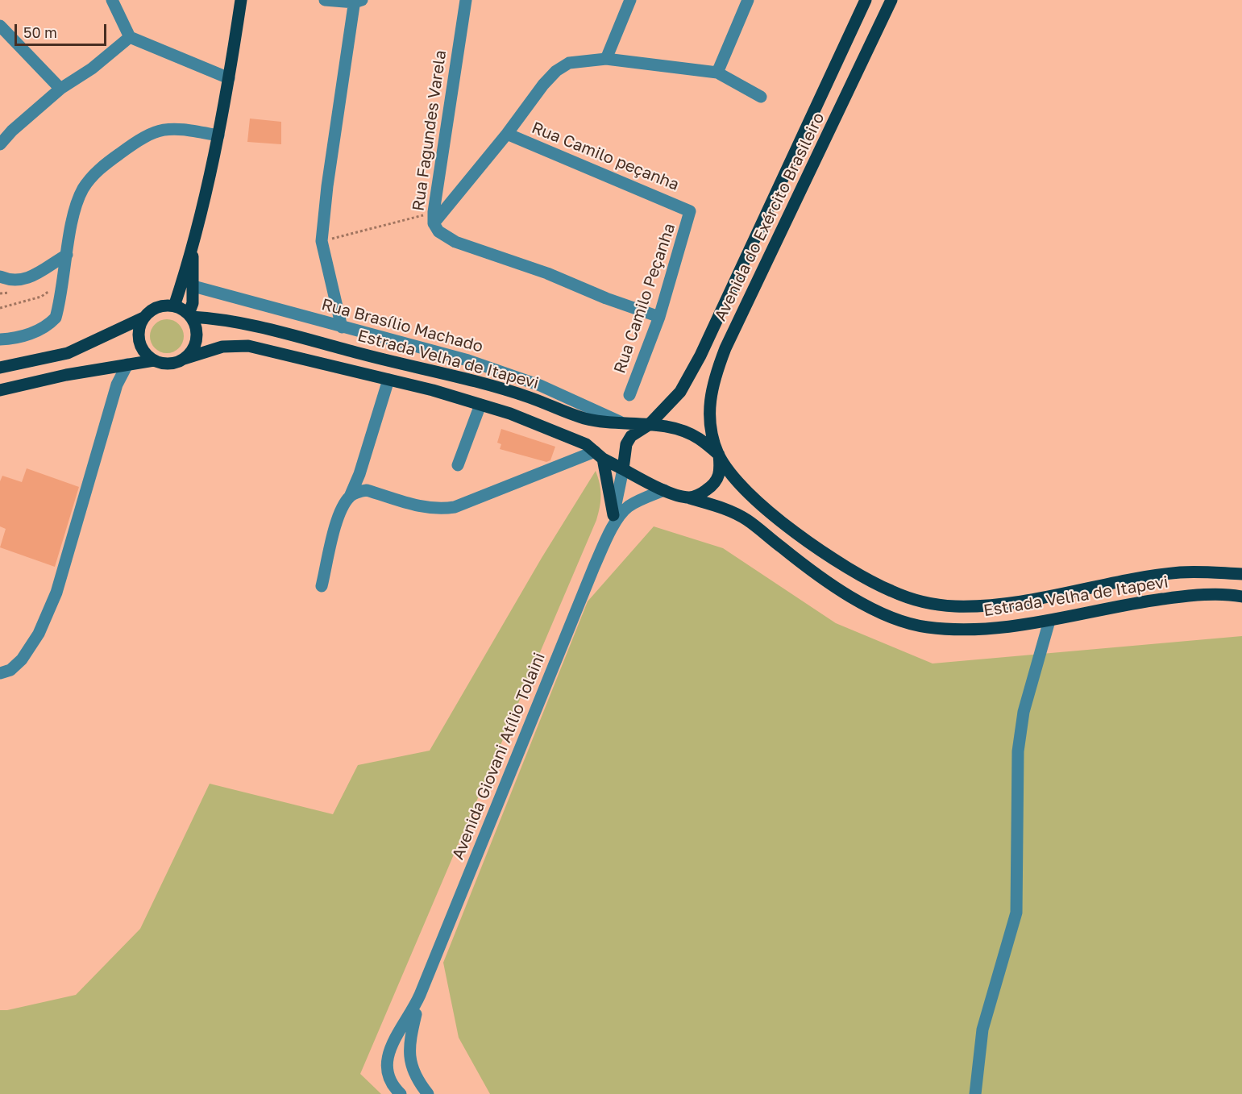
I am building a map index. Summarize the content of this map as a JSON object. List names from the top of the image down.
{
  "streets": {
    "main road": ["Avenida do Exército Brasileiro", "Estrada Velha de Itapevi"],
    "street": [
      "Rua Fagundes Varela",
      "Rua Camilo peçanha",
      "Rua Camilo Peçanha",
      "Rua Brasílio Machado",
      "Avenida Giovani Atílio Tolaini"
    ]
  },
  "crossings": [
    ["Rua Fagundes Varela", "Rua Camilo Peçanha"],
    ["Rua Camilo peçanha", "Rua Camilo Peçanha"],
    ["Avenida do Exército Brasileiro", "Estrada Velha de Itapevi"],
    ["Rua Brasílio Machado", "Estrada Velha de Itapevi"]
  ],
  "scale_bar": "50 m"
}
